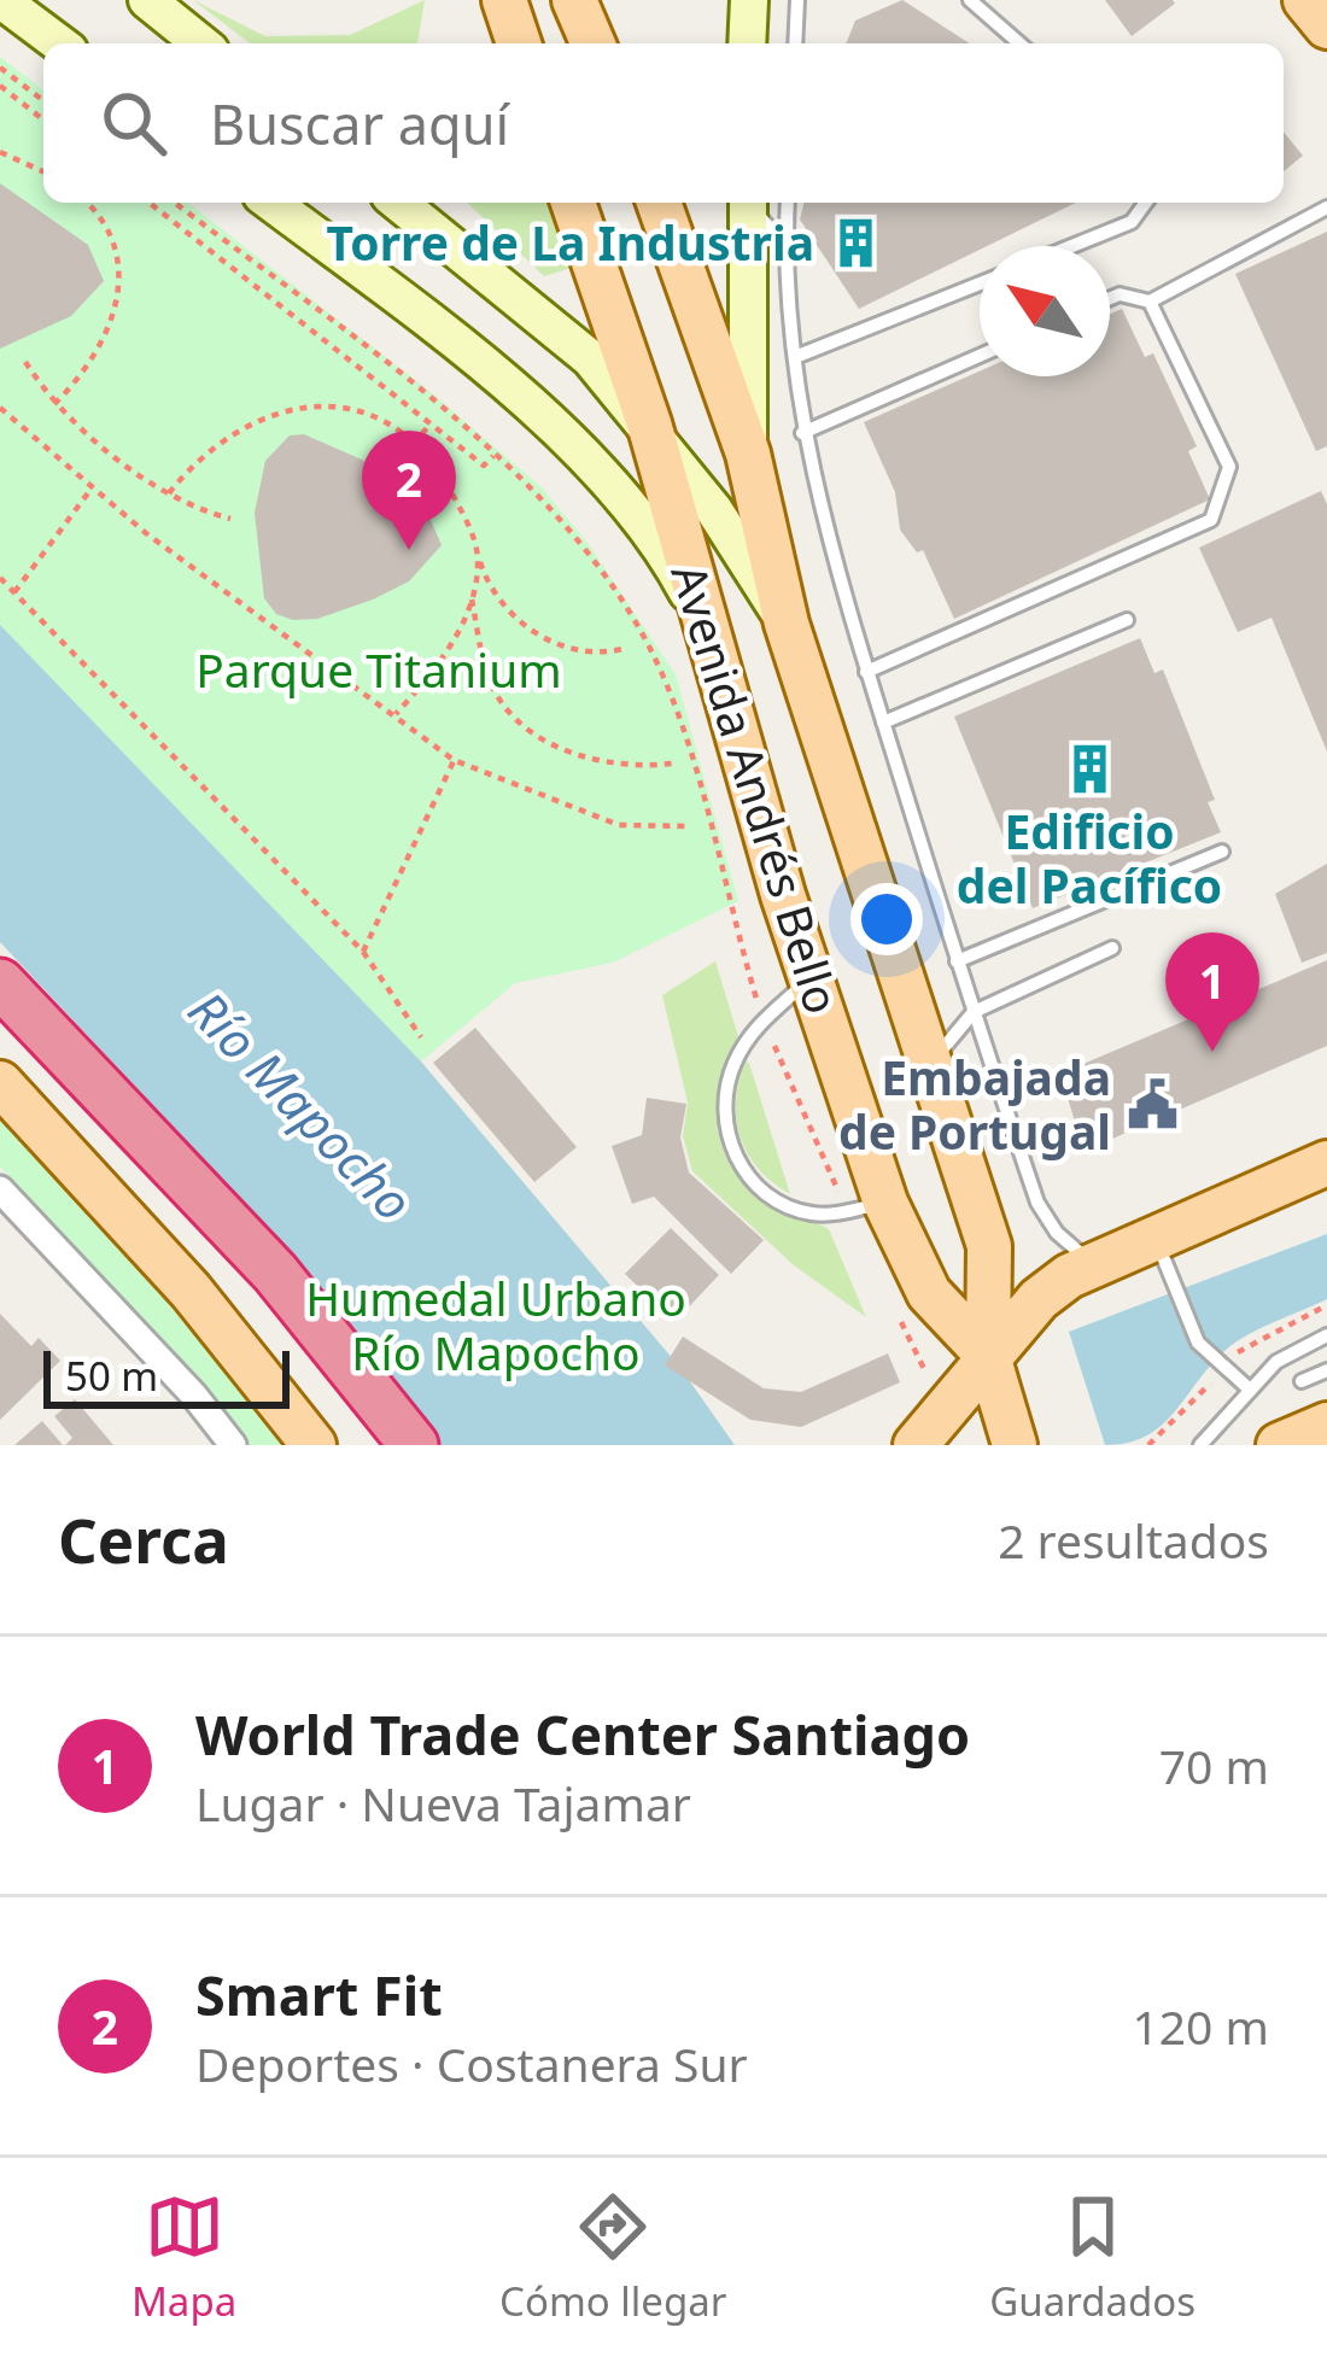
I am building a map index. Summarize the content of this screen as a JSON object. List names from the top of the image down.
{
  "streets": {
    "main road": ["Avenida Andrés Bello"]
  },
  "water": ["Río Mapocho"],
  "parks": ["Parque Titanium", "Humedal Urbano Río Mapocho"],
  "places": {
    "building": ["Torre de La Industria", "Edificio del Pacífico"],
    "public building": ["Embajada de Portugal"]
  },
  "scale_bar": "50 m",
  "north": "top left",
  "page": {
    "search": "Buscar aquí",
    "pins": ["2", "1"],
    "scale": "50 m",
    "heading": ["Cerca", "2 resultados"],
    "list": [
      {
        "mark": "1",
        "name": "World Trade Center Santiago",
        "note": "Lugar · Nueva Tajamar",
        "value": "70 m"
      },
      {
        "mark": "2",
        "name": "Smart Fit",
        "note": "Deportes · Costanera Sur",
        "value": "120 m"
      }
    ],
    "nav": ["Mapa", "Cómo llegar", "Guardados"]
  }
}
